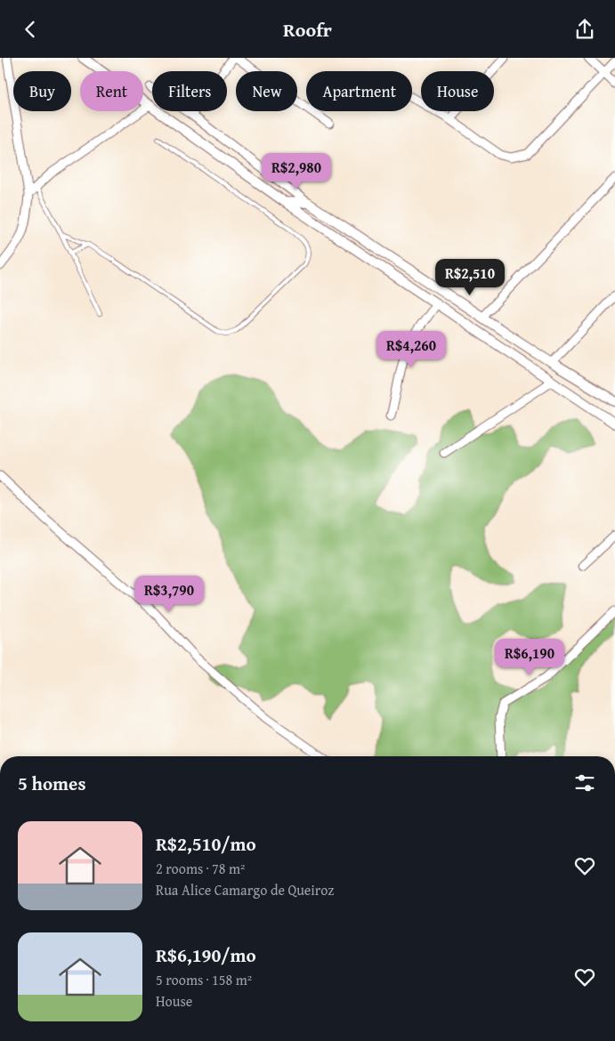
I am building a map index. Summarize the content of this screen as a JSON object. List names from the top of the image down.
{
  "page": {
    "header": "Roofr",
    "chip": [
      "Buy",
      "Rent",
      "Filters",
      "New",
      "Apartment",
      "House"
    ],
    "price": [
      "R$2,980",
      "R$2,510",
      "R$4,260",
      "R$3,790",
      "R$6,190"
    ],
    "heading": "5 homes",
    "list": [
      {
        "name": "R$2,510/mo",
        "note": "2 rooms · 78 m² · Rua Alice Camargo de Queiroz"
      },
      {
        "name": "R$6,190/mo",
        "note": "5 rooms · 158 m² · House"
      }
    ]
  }
}
